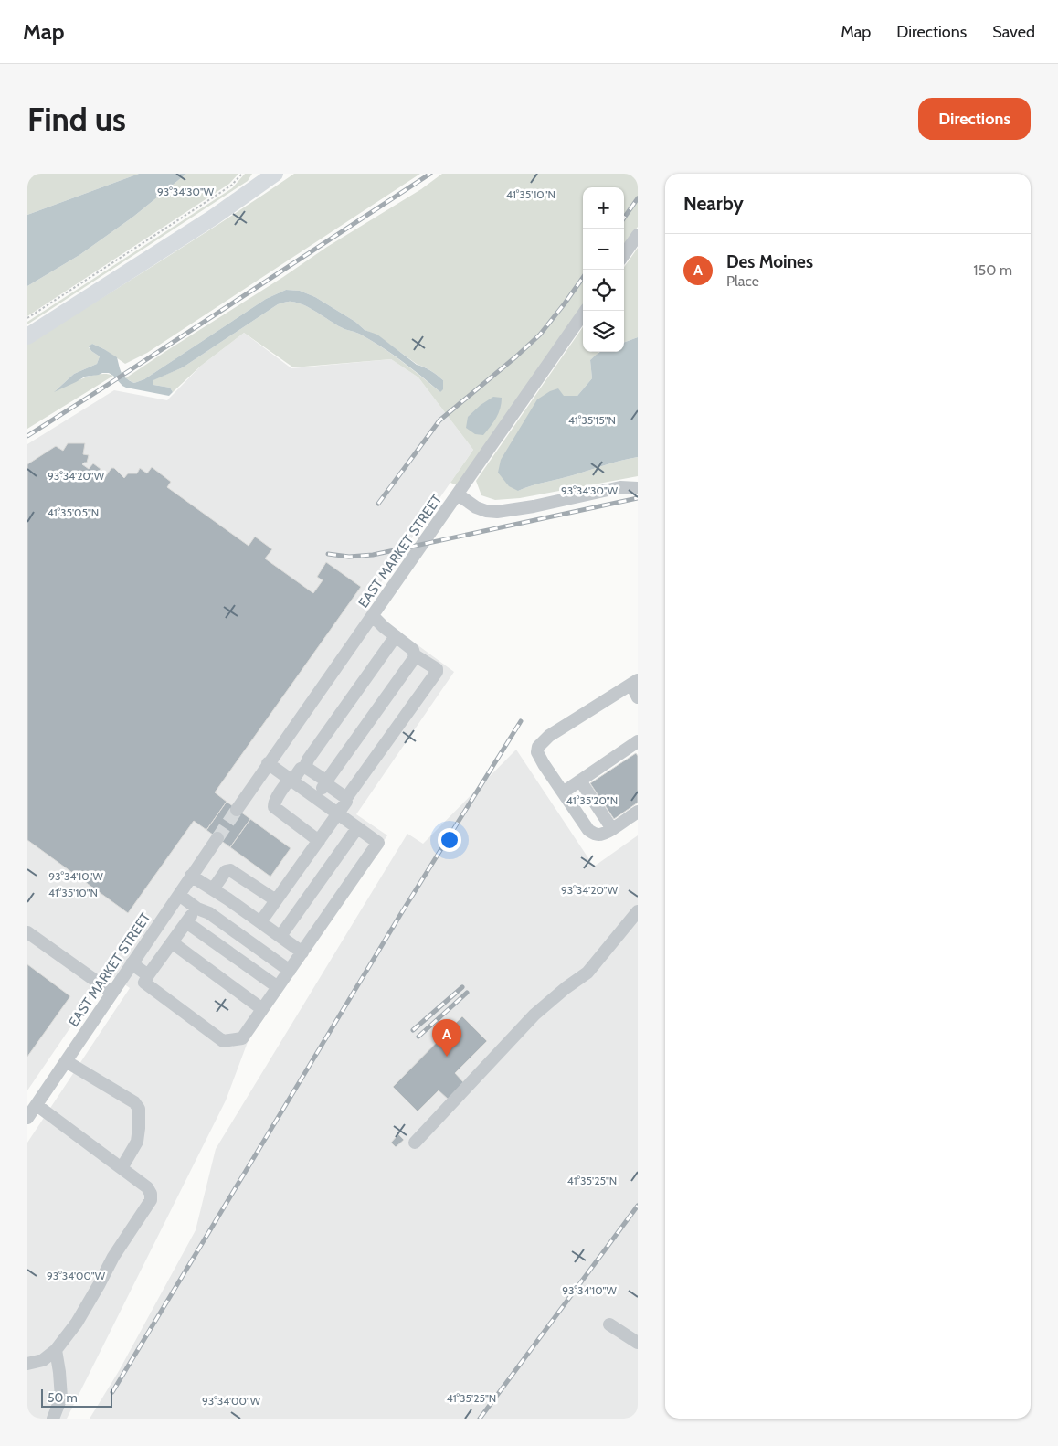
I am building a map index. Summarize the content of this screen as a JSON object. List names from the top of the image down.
{
  "streets": {
    "street": ["EAST MARKET STREET"]
  },
  "scale_bar": "50 m",
  "page": {
    "header": "Map",
    "nav": ["Map", "Directions", "Saved"],
    "buttons": "Directions",
    "title": "Find us",
    "heading": "Nearby",
    "map_buttons": ["+", "−"],
    "list": [
      {
        "mark": "A",
        "name": "Des Moines",
        "note": "Place",
        "value": "150 m"
      }
    ],
    "pins": "A",
    "scale": "50 m"
  },
  "coordinates": [
    "93°34'30\"W",
    "41°35'10\"N",
    "41°35'15\"N",
    "93°34'20\"W",
    "41°35'05\"N",
    "41°35'20\"N",
    "93°34'10\"W",
    "41°35'25\"N",
    "93°34'00\"W"
  ]
}
